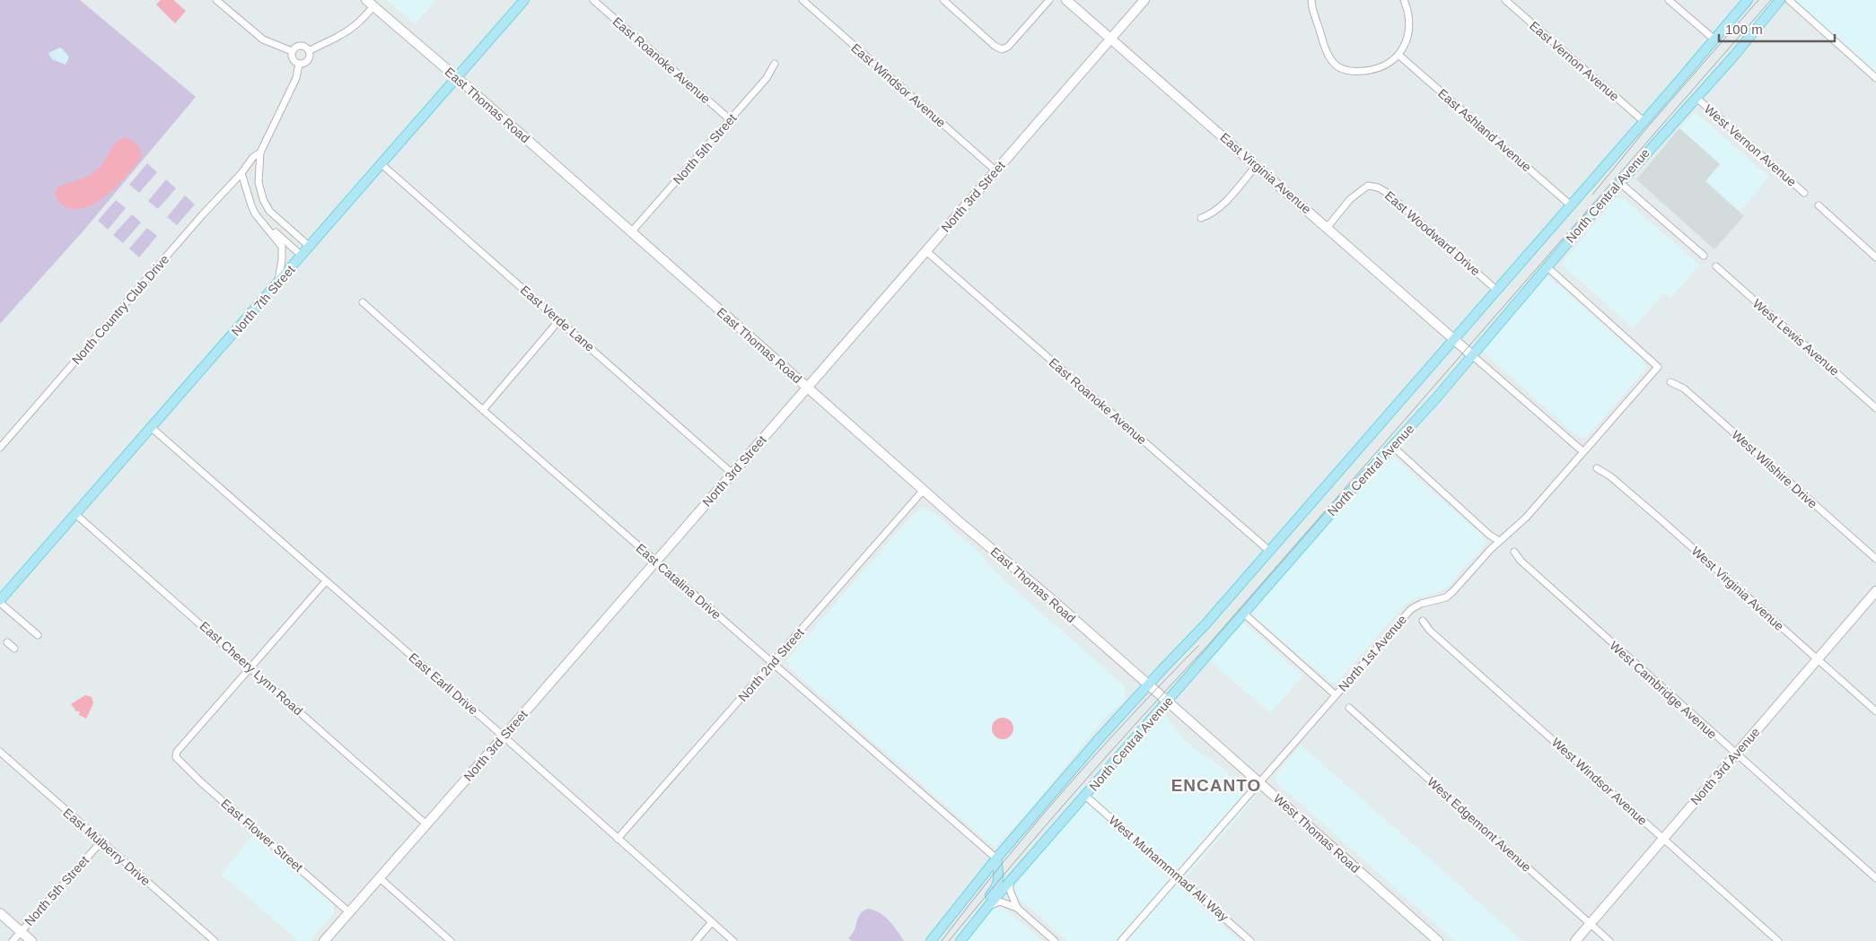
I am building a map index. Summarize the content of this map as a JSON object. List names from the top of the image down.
{
  "streets": {
    "main road": ["North Central Avenue", "North 7th Street"],
    "street": [
      "East Roanoke Avenue",
      "East Vernon Avenue",
      "East Windsor Avenue",
      "East Thomas Road",
      "East Ashland Avenue",
      "West Vernon Avenue",
      "North 5th Street",
      "East Virginia Avenue",
      "North 3rd Street",
      "East Woodward Drive",
      "North Country Club Drive",
      "East Verde Lane",
      "West Lewis Avenue",
      "West Wilshire Drive",
      "East Catalina Drive",
      "West Virginia Avenue",
      "North 1st Avenue",
      "North 2nd Street",
      "East Cheery Lynn Road",
      "East Earll Drive",
      "West Cambridge Avenue",
      "North 3rd Avenue",
      "West Windsor Avenue",
      "West Edgemont Avenue",
      "West Thomas Road",
      "East Flower Street",
      "East Mulberry Drive",
      "West Muhammmad Ali Way"
    ]
  },
  "crossings": [
    ["East Roanoke Avenue", "North 5th Street"],
    ["East Roanoke Avenue", "North Central Avenue"],
    ["East Roanoke Avenue", "North 3rd Street"],
    ["East Vernon Avenue", "North Central Avenue"],
    ["East Windsor Avenue", "North 3rd Street"],
    ["East Thomas Road", "North 5th Street"],
    ["East Thomas Road", "North Central Avenue"],
    ["East Thomas Road", "North 3rd Street"],
    ["East Thomas Road", "North 7th Street"],
    ["East Thomas Road", "North 2nd Street"],
    ["East Thomas Road", "West Thomas Road"],
    ["East Ashland Avenue", "North Central Avenue"],
    ["West Vernon Avenue", "North Central Avenue"],
    ["North 5th Street", "East Mulberry Drive"],
    ["East Virginia Avenue", "North Central Avenue"],
    ["East Virginia Avenue", "North 3rd Street"],
    ["East Virginia Avenue", "East Woodward Drive"],
    ["North Central Avenue", "East Woodward Drive"],
    ["North Central Avenue", "East Catalina Drive"],
    ["North Central Avenue", "North 1st Avenue"],
    ["North Central Avenue", "West Thomas Road"],
    ["North Central Avenue", "West Muhammmad Ali Way"],
    ["North 3rd Street", "East Verde Lane"],
    ["North 3rd Street", "East Catalina Drive"],
    ["North 3rd Street", "East Cheery Lynn Road"],
    ["North 3rd Street", "East Earll Drive"],
    ["North 3rd Street", "East Flower Street"],
    ["North 7th Street", "North Country Club Drive"],
    ["North 7th Street", "East Verde Lane"],
    ["North 7th Street", "East Cheery Lynn Road"],
    ["North 7th Street", "East Earll Drive"],
    ["East Catalina Drive", "North 2nd Street"],
    ["West Virginia Avenue", "North 3rd Avenue"],
    ["North 1st Avenue", "West Thomas Road"],
    ["North 1st Avenue", "West Muhammmad Ali Way"],
    ["North 2nd Street", "East Earll Drive"],
    ["East Cheery Lynn Road", "East Flower Street"],
    ["West Cambridge Avenue", "North 3rd Avenue"],
    ["North 3rd Avenue", "West Windsor Avenue"],
    ["North 3rd Avenue", "West Edgemont Avenue"]
  ],
  "districts": ["ENCANTO"],
  "scale_bar": "100 m"
}
